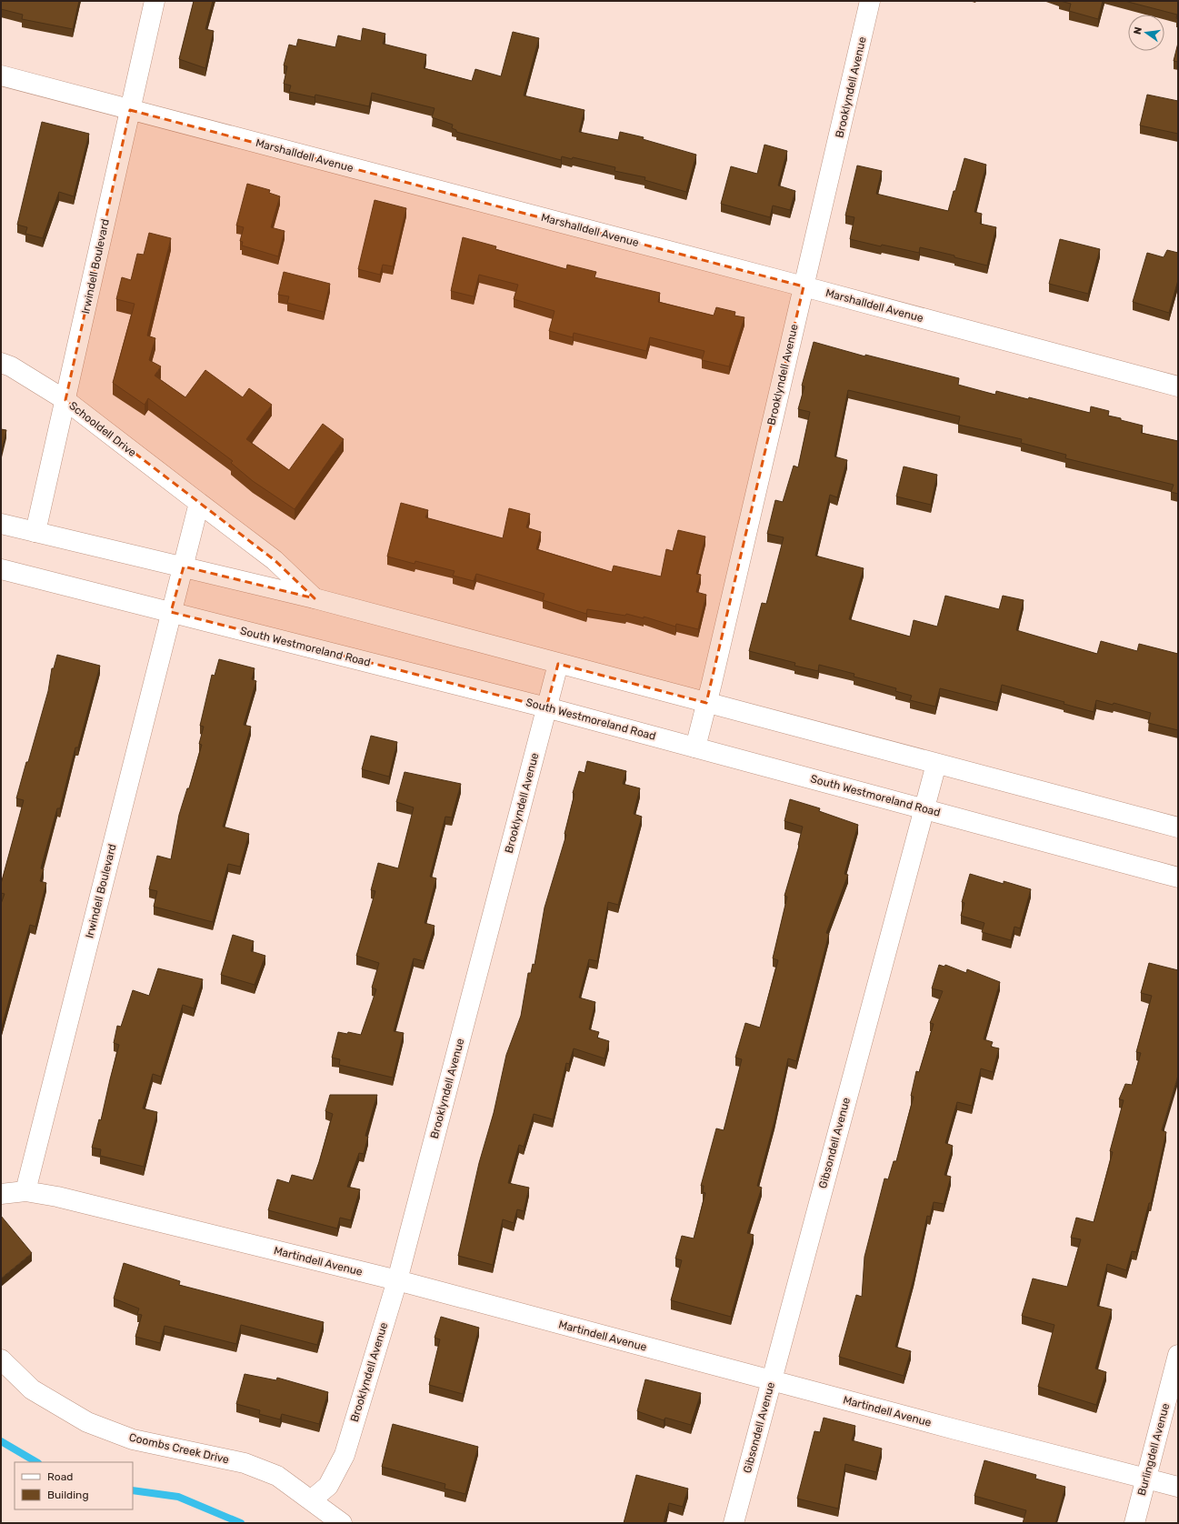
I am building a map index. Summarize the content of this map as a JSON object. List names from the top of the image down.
{
  "streets": {
    "street": [
      "Brooklyndell Avenue",
      "Marshalldell Avenue",
      "Irwindell Boulevard",
      "Schooldell Drive",
      "South Westmoreland Road",
      "Gibsondell Avenue",
      "Martindell Avenue",
      "Coombs Creek Drive",
      "Burlingdell Avenue"
    ]
  },
  "crossings": [
    ["Brooklyndell Avenue", "Marshalldell Avenue"],
    ["Brooklyndell Avenue", "South Westmoreland Road"],
    ["Brooklyndell Avenue", "Martindell Avenue"],
    ["Brooklyndell Avenue", "Coombs Creek Drive"],
    ["Marshalldell Avenue", "Irwindell Boulevard"],
    ["Irwindell Boulevard", "Schooldell Drive"],
    ["Irwindell Boulevard", "South Westmoreland Road"],
    ["Irwindell Boulevard", "Martindell Avenue"],
    ["South Westmoreland Road", "Gibsondell Avenue"],
    ["Gibsondell Avenue", "Martindell Avenue"],
    ["Martindell Avenue", "Burlingdell Avenue"]
  ],
  "legend": ["Road", "Building"],
  "north": "left"
}
